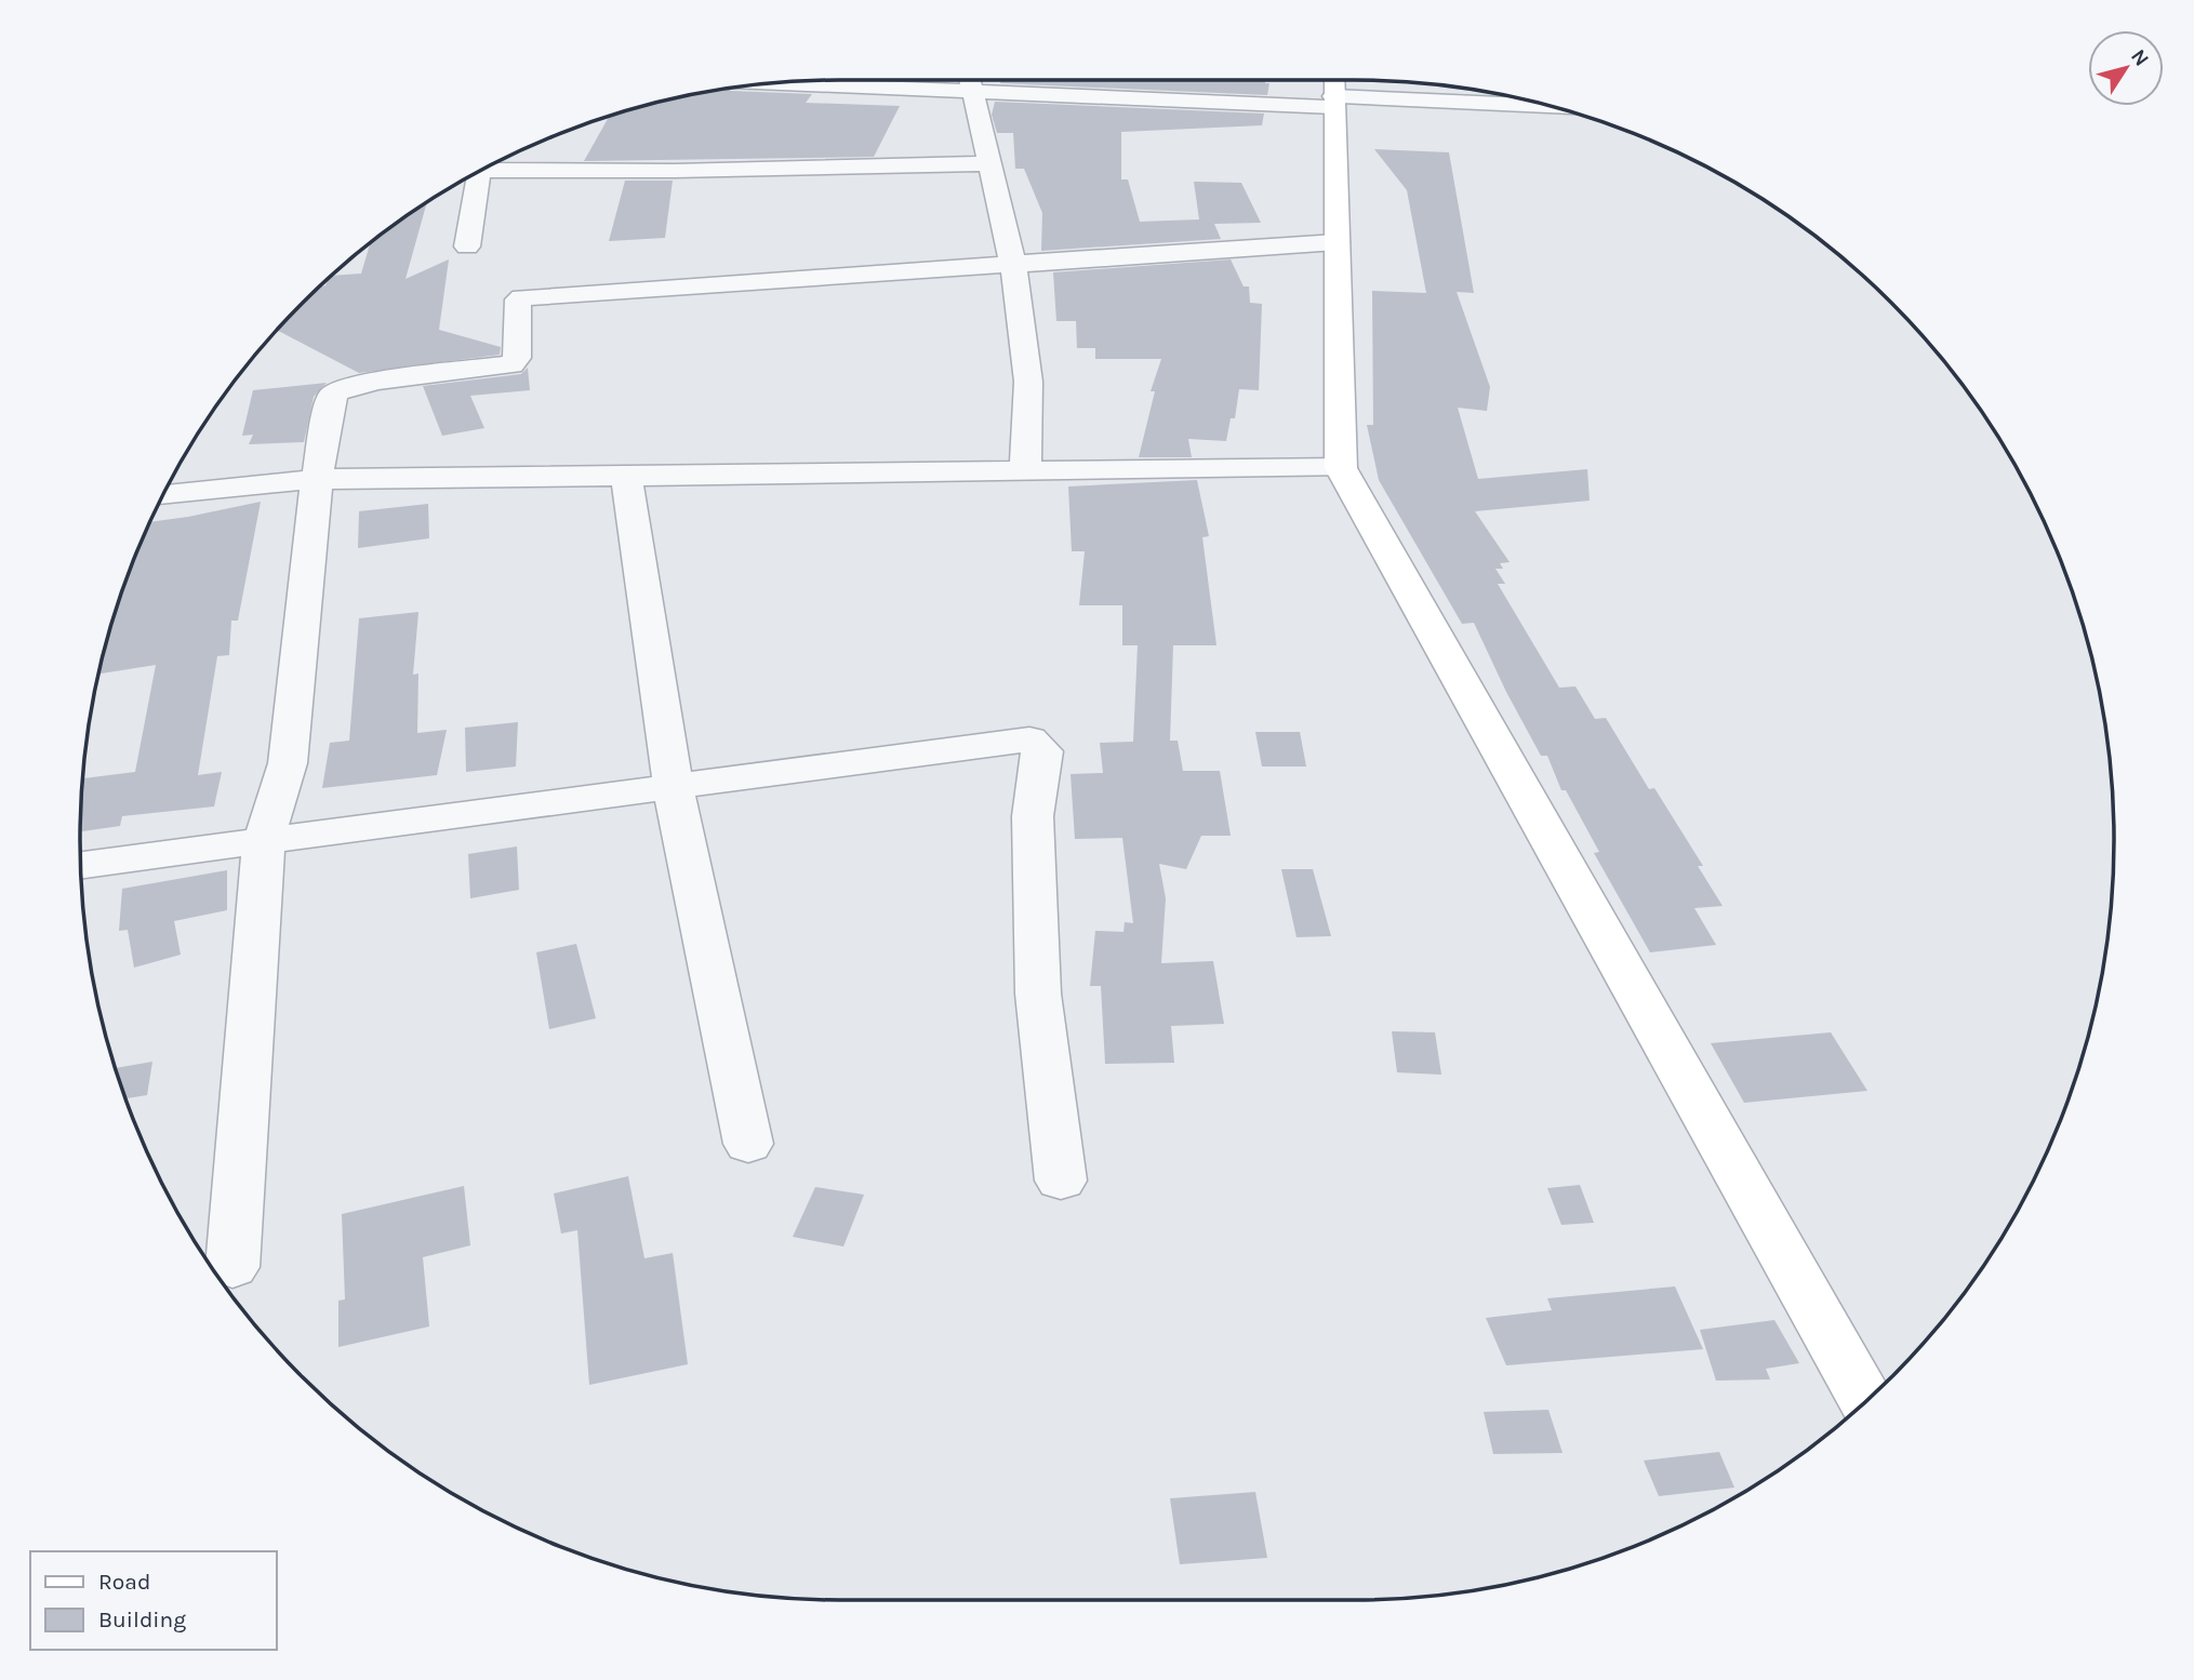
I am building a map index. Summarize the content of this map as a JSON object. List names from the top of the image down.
{
  "legend": ["Road", "Building"],
  "north": "top right"
}
